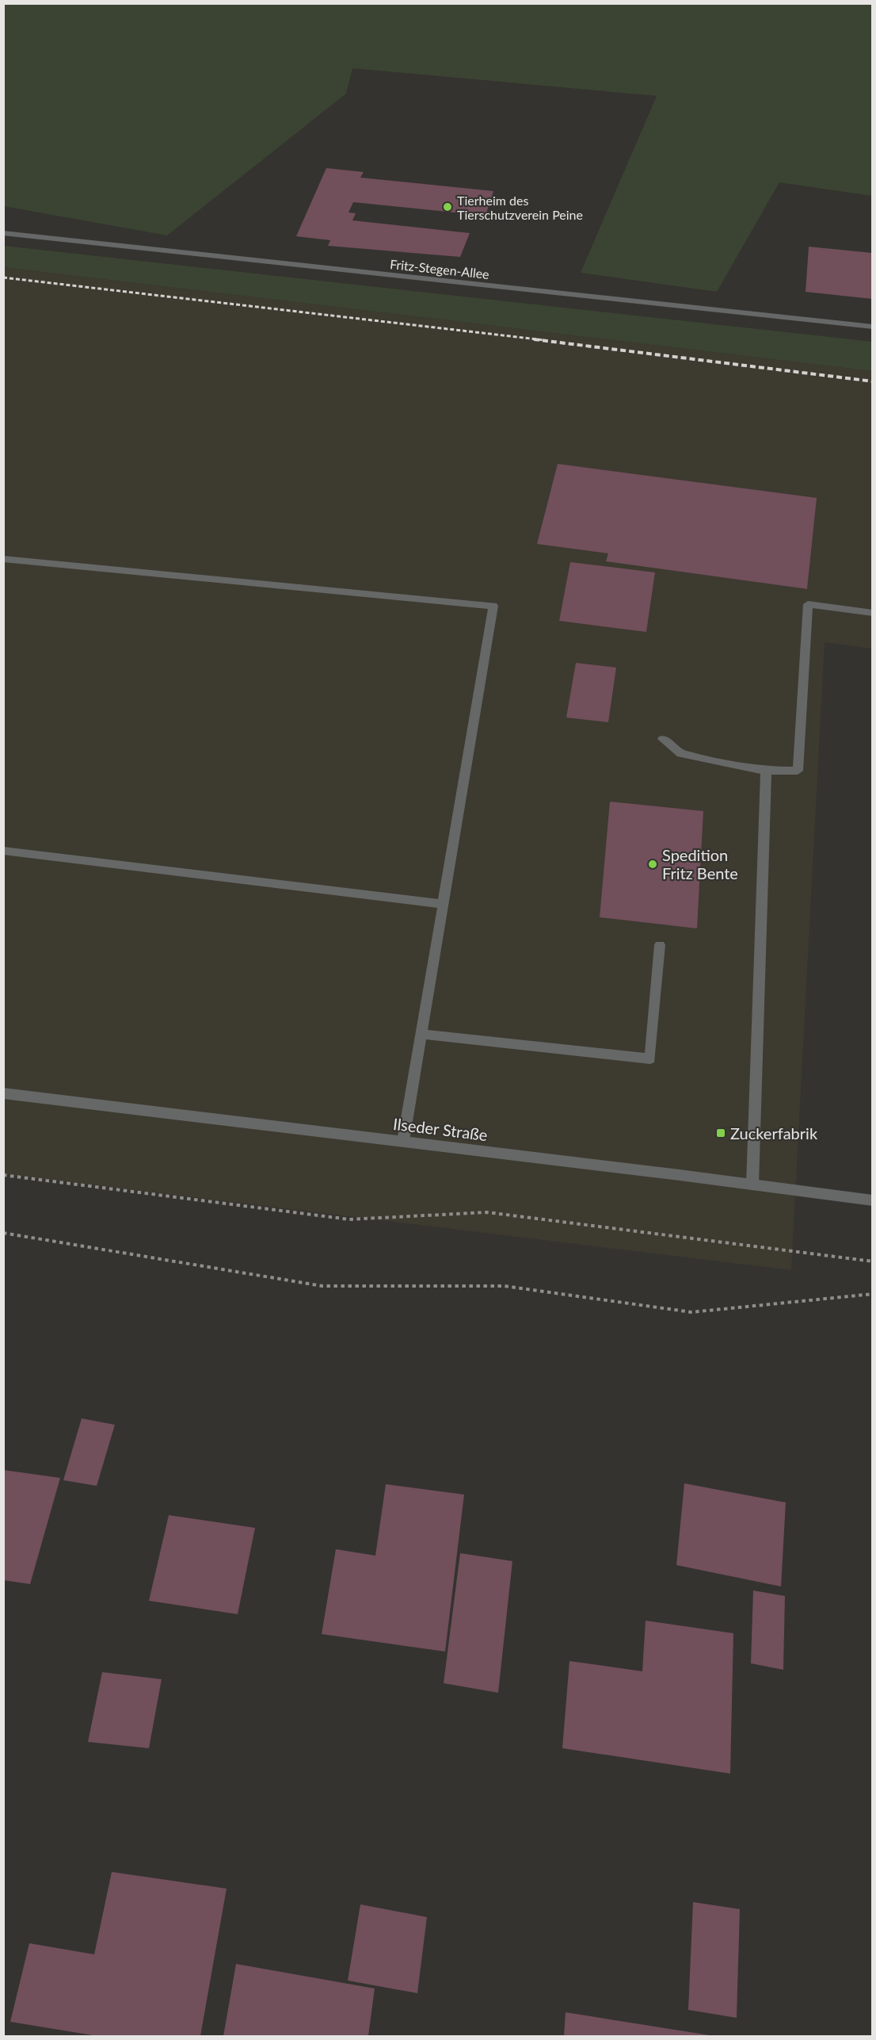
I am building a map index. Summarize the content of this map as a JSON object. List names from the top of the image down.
{
  "streets": {
    "street": ["Fritz-Stegen-Allee", "Ilseder Straße"]
  },
  "places": {
    "other": ["Tierheim des Tierschutzverein Peine", "Spedition Fritz Bente"],
    "transit": ["Zuckerfabrik"]
  }
}
